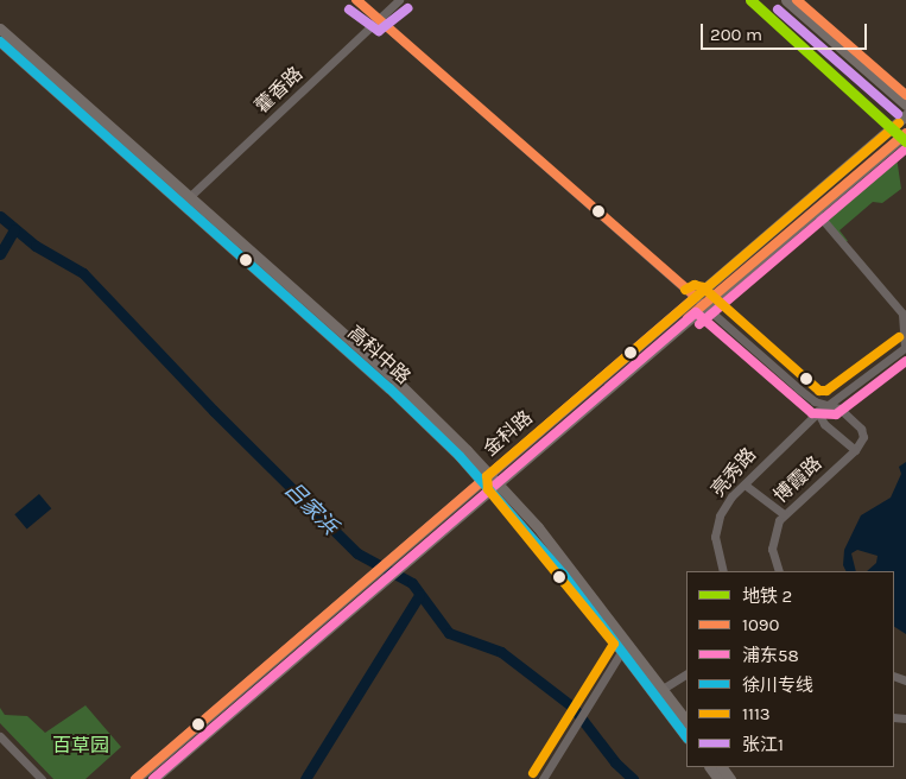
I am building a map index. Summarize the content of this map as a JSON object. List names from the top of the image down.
{
  "streets": {
    "main road": ["高科中路", "金科路"],
    "street": ["藿香路", "亮秀路", "博霞路"]
  },
  "crossings": [
    ["藿香路", "高科中路"],
    ["高科中路", "金科路"]
  ],
  "water": ["吕家浜"],
  "parks": ["百草园"],
  "lines": [
    "metro line 2",
    "transit line 1090",
    "transit line 张江1",
    "transit line 徐川专线",
    "transit line 1113",
    "transit line 浦东58"
  ],
  "legend": [
    "地铁 2",
    "1090",
    "浦东58",
    "徐川专线",
    "1113",
    "张江1"
  ],
  "scale_bar": "200 m"
}
